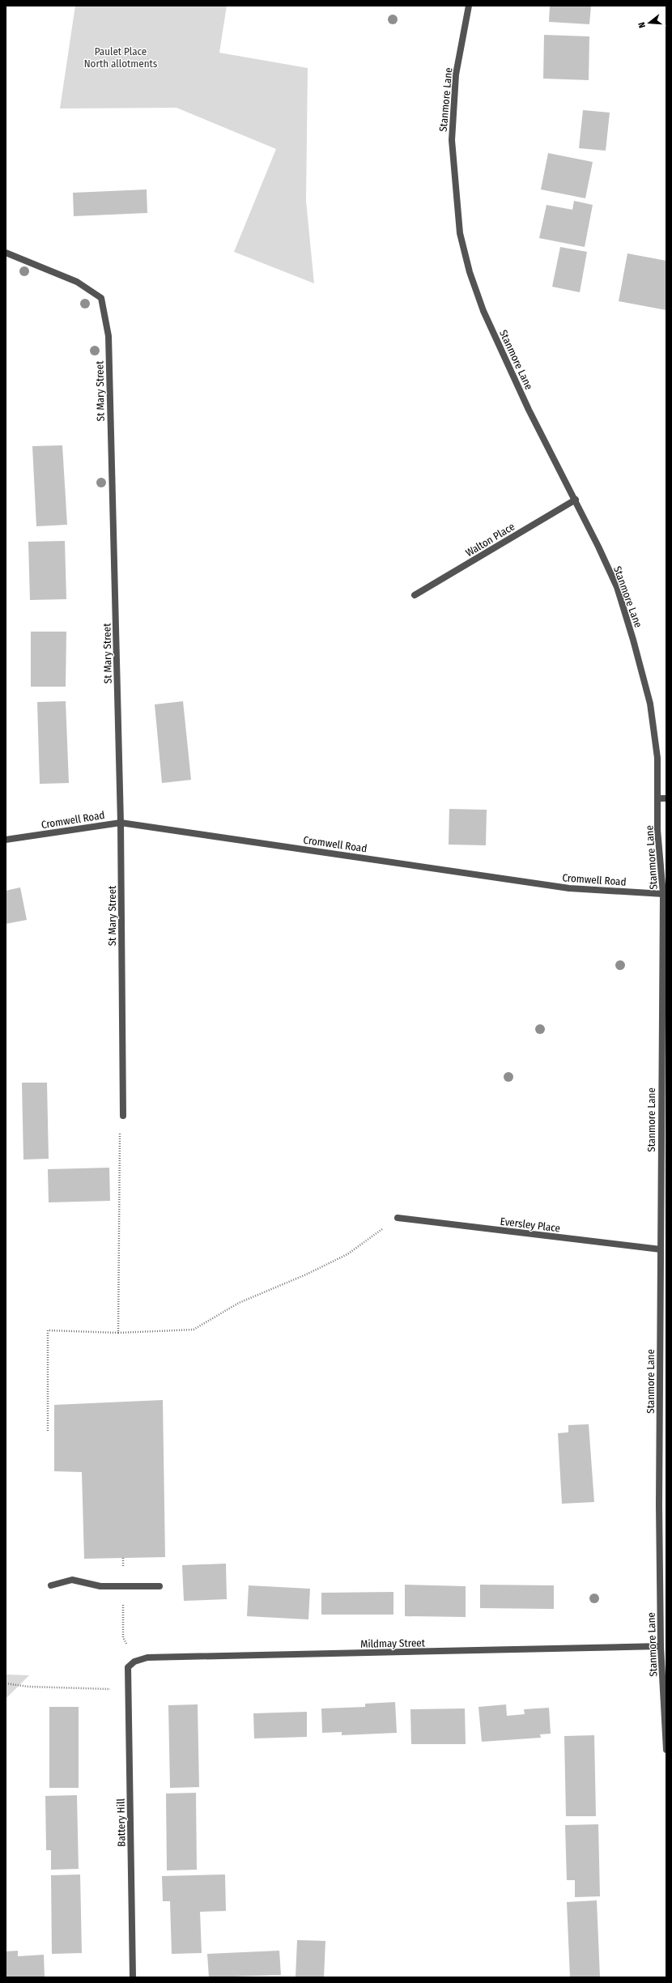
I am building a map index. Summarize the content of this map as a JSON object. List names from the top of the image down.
{
  "streets": {
    "street": [
      "Stanmore Lane",
      "St Mary Street",
      "Walton Place",
      "Cromwell Road",
      "Eversley Place",
      "Mildmay Street",
      "Battery Hill"
    ]
  },
  "crossings": [
    ["Stanmore Lane", "Walton Place"],
    ["Stanmore Lane", "Cromwell Road"],
    ["Stanmore Lane", "Eversley Place"],
    ["Stanmore Lane", "Mildmay Street"],
    ["St Mary Street", "Cromwell Road"],
    ["Mildmay Street", "Battery Hill"]
  ],
  "parks": ["Paulet Place North allotments"],
  "north": "left"
}
